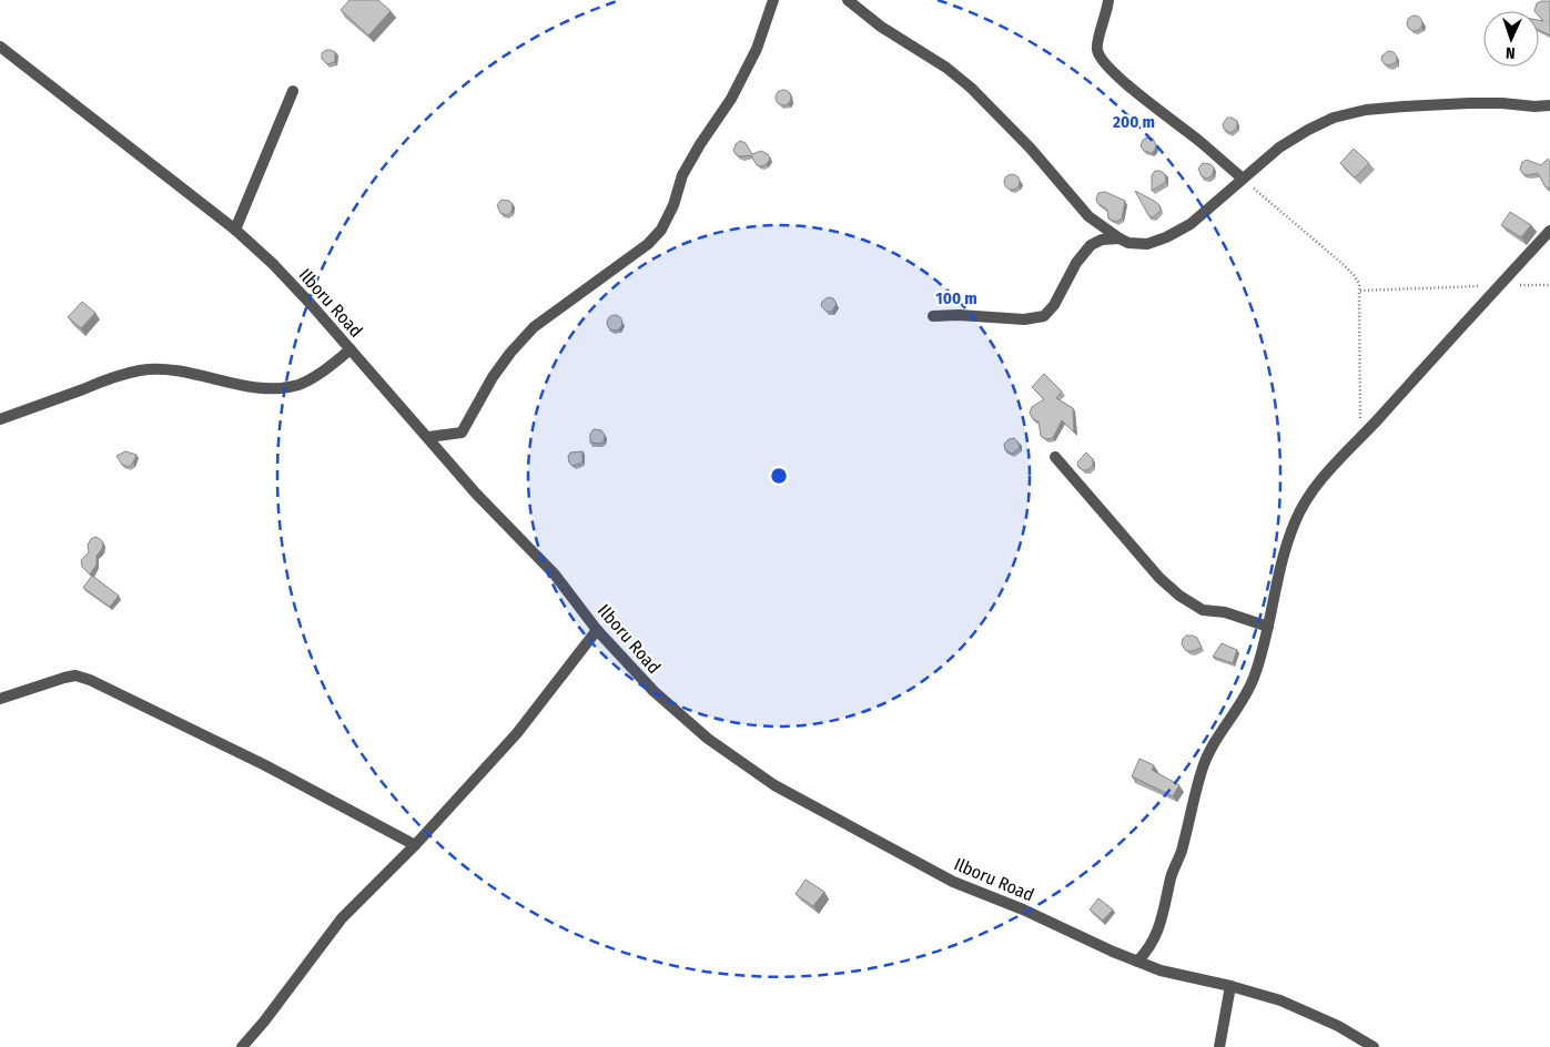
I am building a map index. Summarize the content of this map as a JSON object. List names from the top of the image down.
{
  "streets": {
    "street": ["Ilboru Road"]
  },
  "north": "bottom",
  "rings": ["200 m", "100 m"]
}
